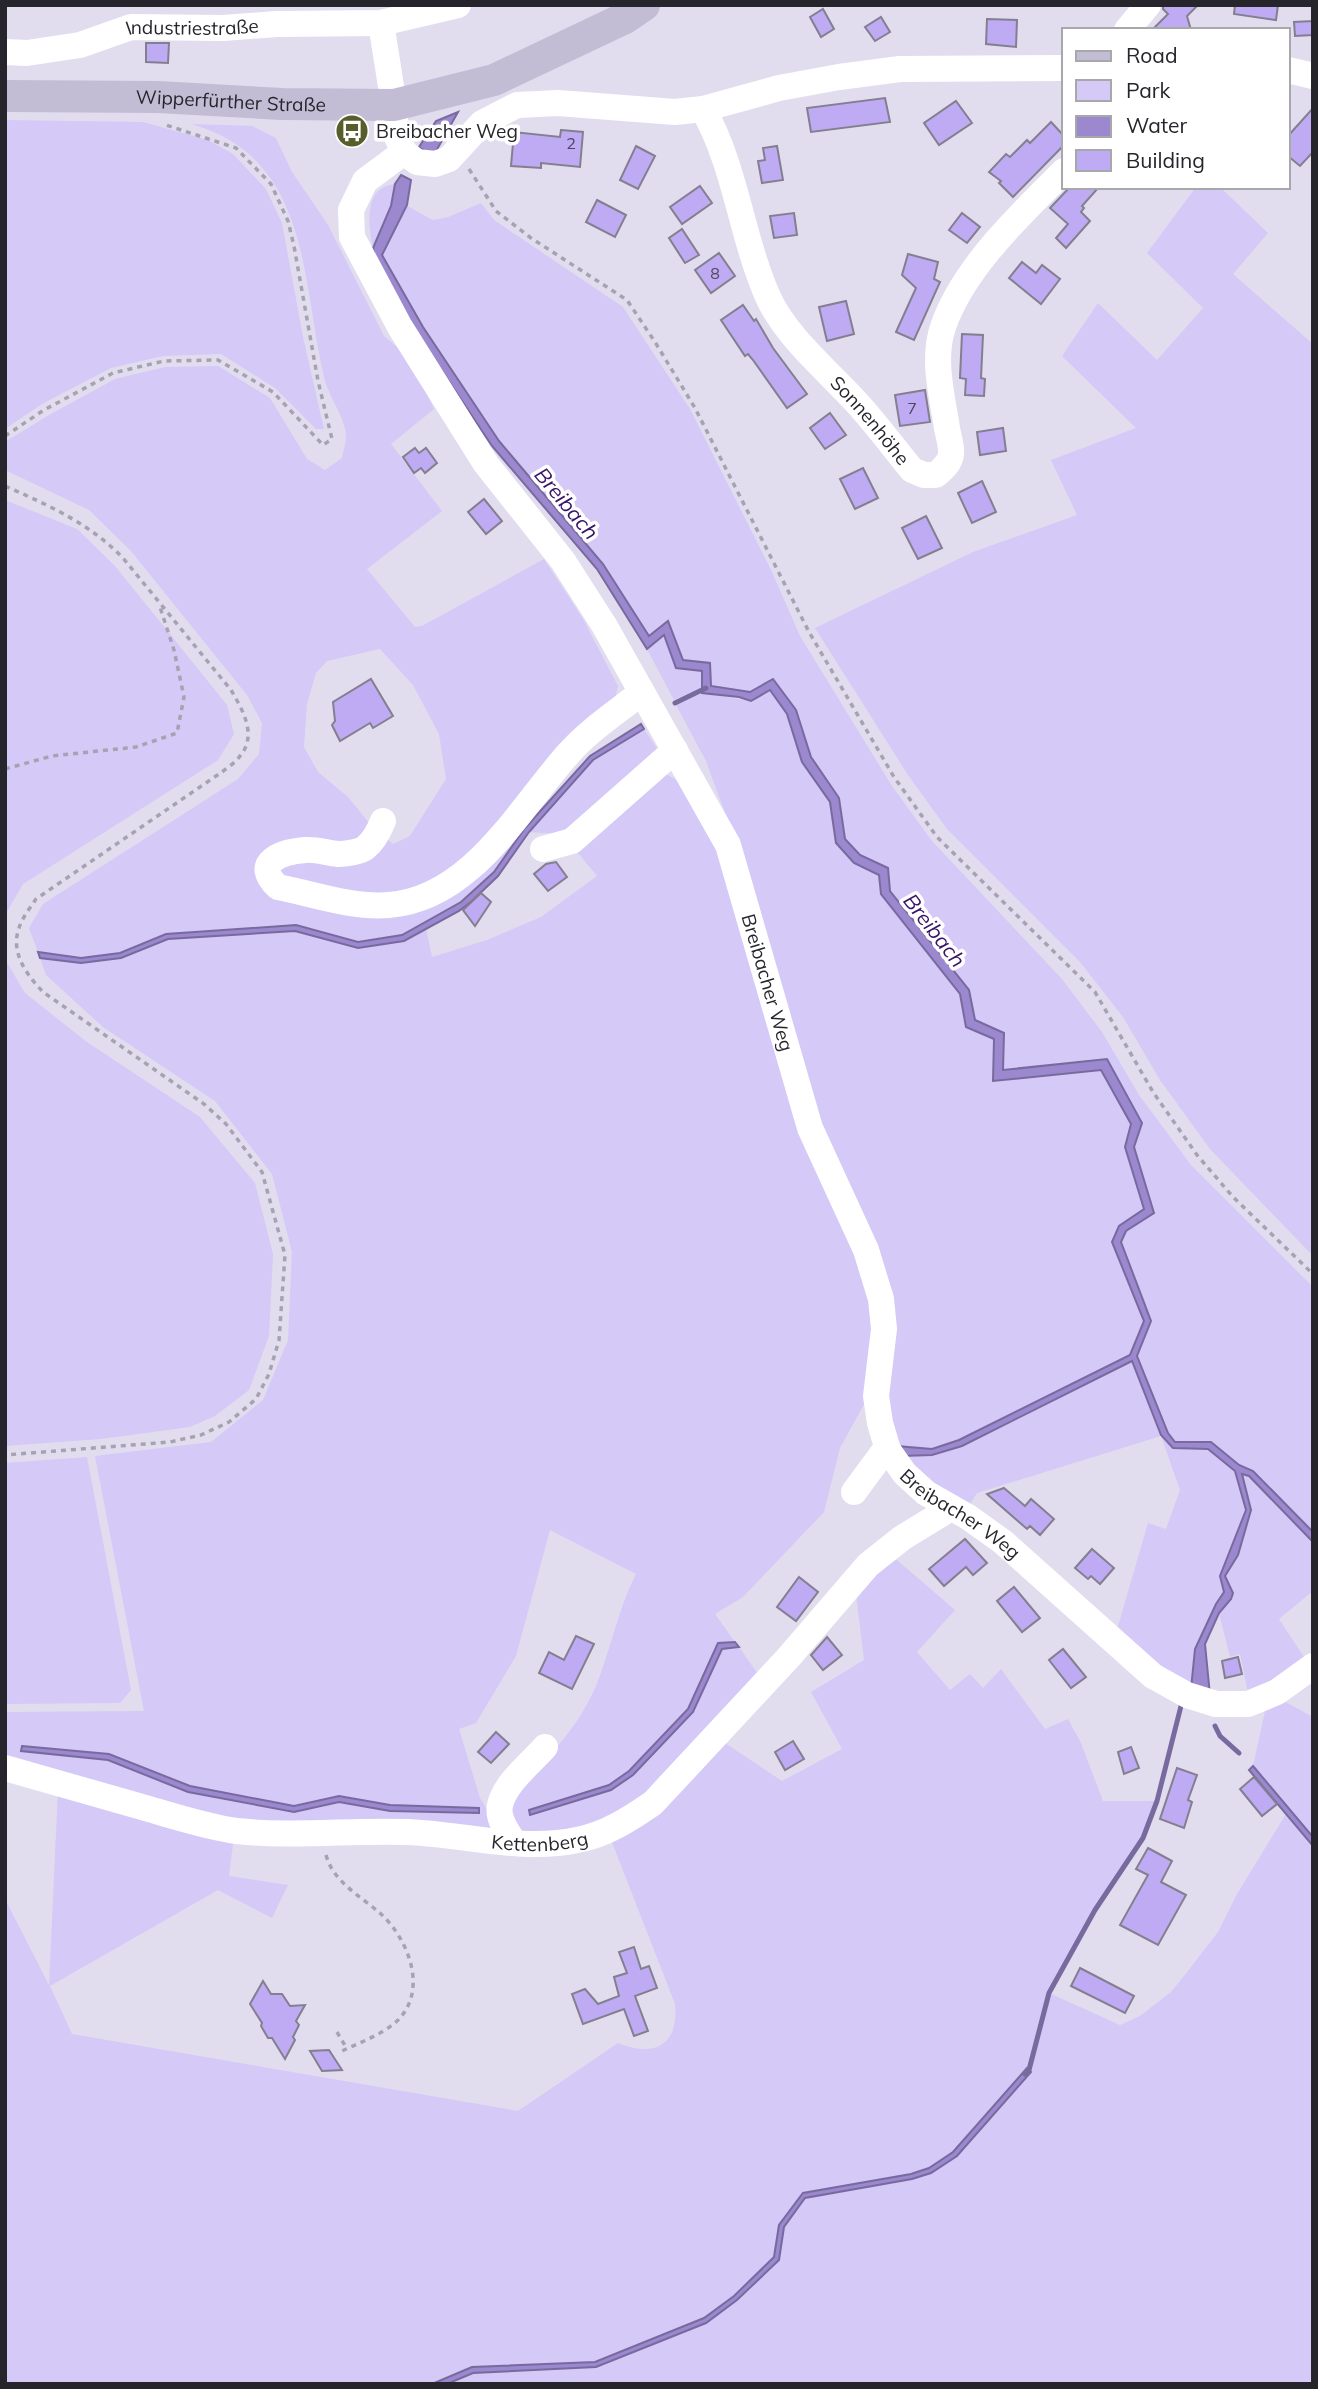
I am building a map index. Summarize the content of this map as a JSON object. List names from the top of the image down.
{
  "streets": {
    "main road": ["Wipperfürther Straße"],
    "street": [
      "Industriestraße",
      "Sonnenhöhe",
      "Breibacher Weg",
      "Kettenberg"
    ]
  },
  "crossings": [
    ["Breibacher Weg", "Kettenberg"]
  ],
  "water": ["Breibach"],
  "places": {
    "bus stop": ["Breibacher Weg"]
  },
  "house_numbers": ["2", "8", "7"],
  "legend": [
    "Road",
    "Park",
    "Water",
    "Building"
  ]
}
